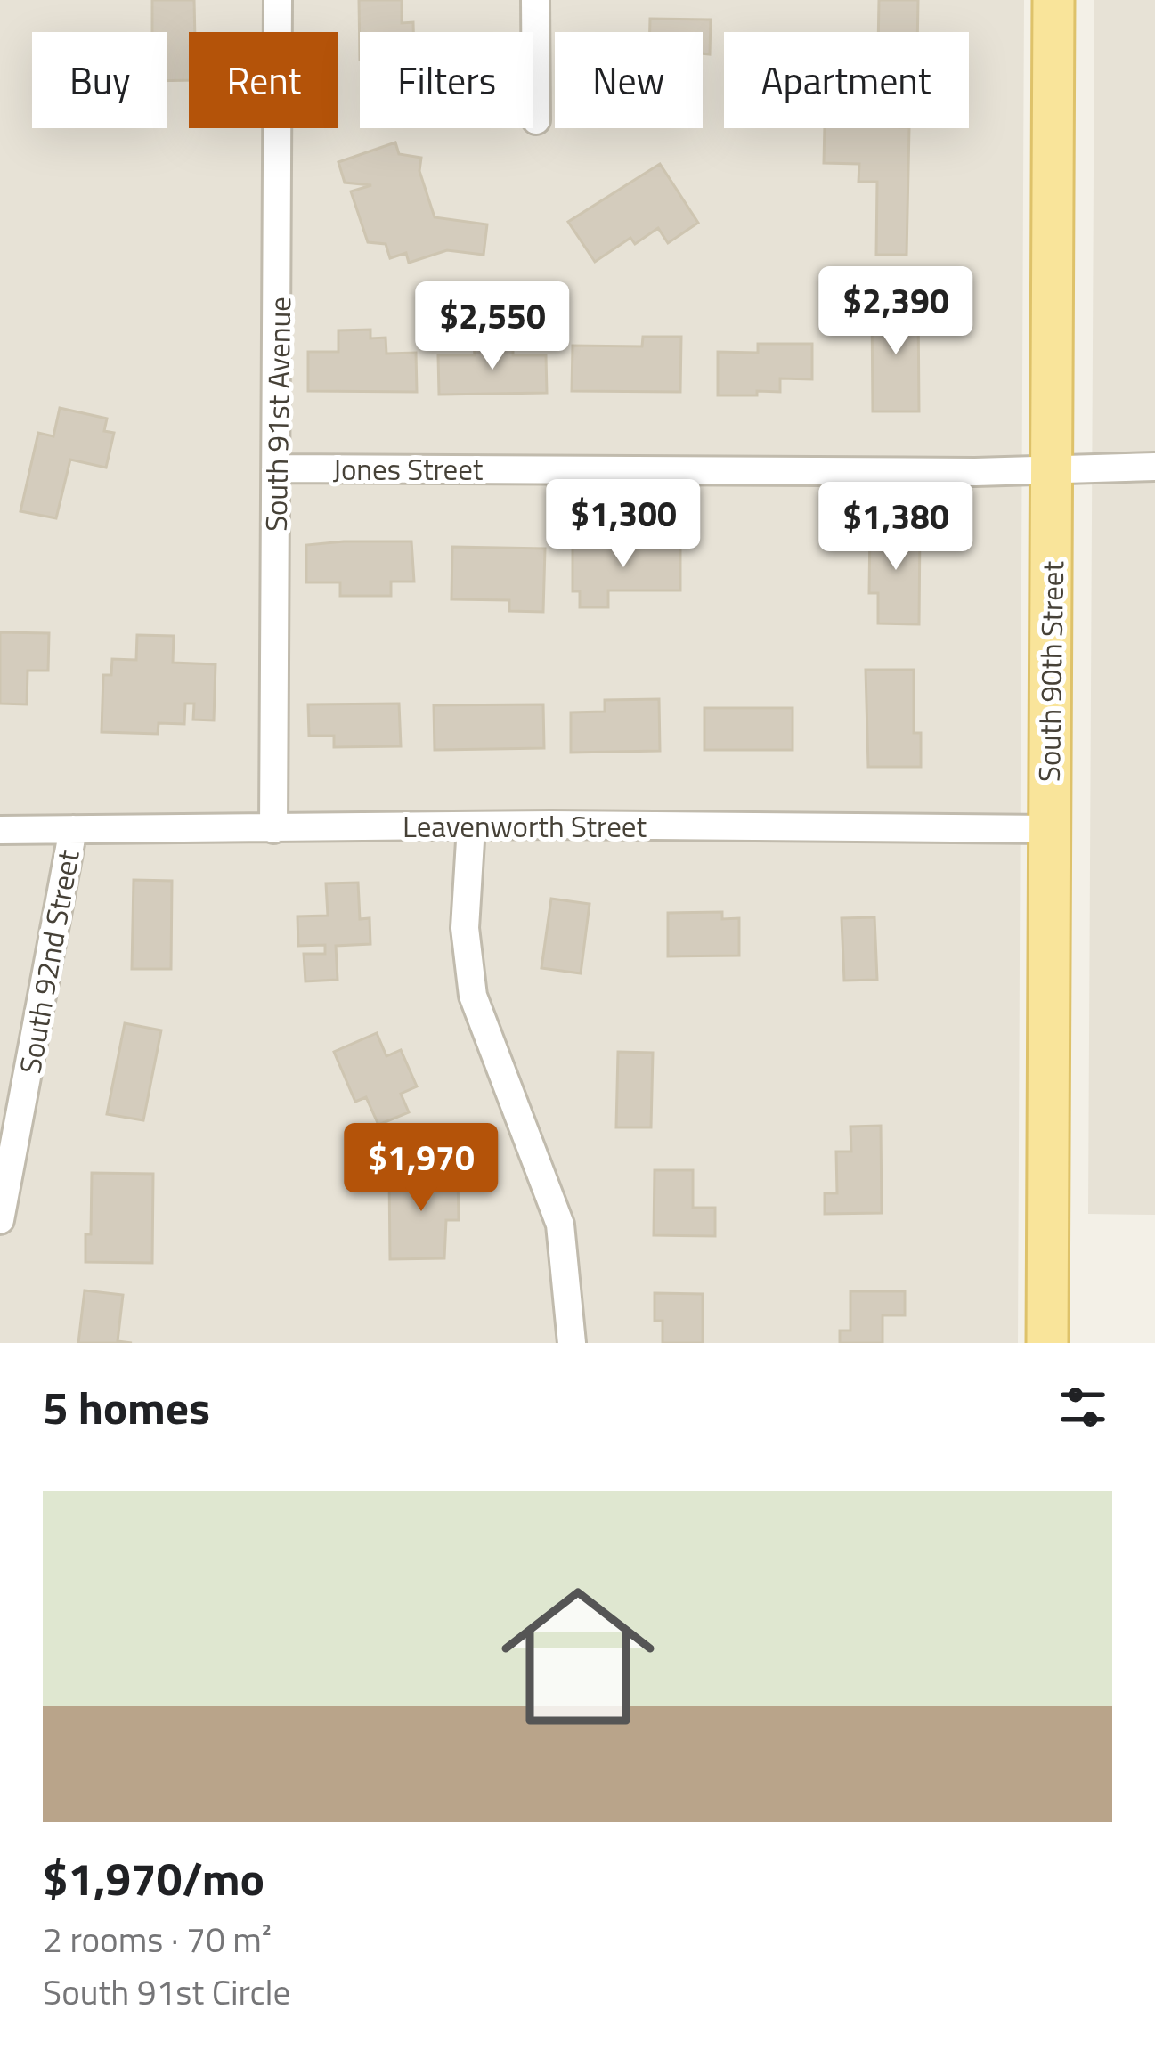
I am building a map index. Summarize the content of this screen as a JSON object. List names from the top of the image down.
{
  "streets": {
    "main road": ["South 90th Street"],
    "street": [
      "South 91st Avenue",
      "Jones Street",
      "Leavenworth Street",
      "South 92nd Street"
    ]
  },
  "crossings": [
    ["South 91st Avenue", "Jones Street"],
    ["South 91st Avenue", "Leavenworth Street"],
    ["Jones Street", "South 90th Street"],
    ["South 90th Street", "Leavenworth Street"],
    ["Leavenworth Street", "South 92nd Street"]
  ],
  "page": {
    "chip": [
      "Buy",
      "Rent",
      "Filters",
      "New",
      "Apartment"
    ],
    "price": [
      "$2,390",
      "$2,550",
      "$1,300",
      "$1,380",
      "$1,970"
    ],
    "heading": "5 homes",
    "list": [
      {
        "name": "$1,970/mo",
        "note": "2 rooms · 70 m² · South 91st Circle"
      }
    ]
  }
}
